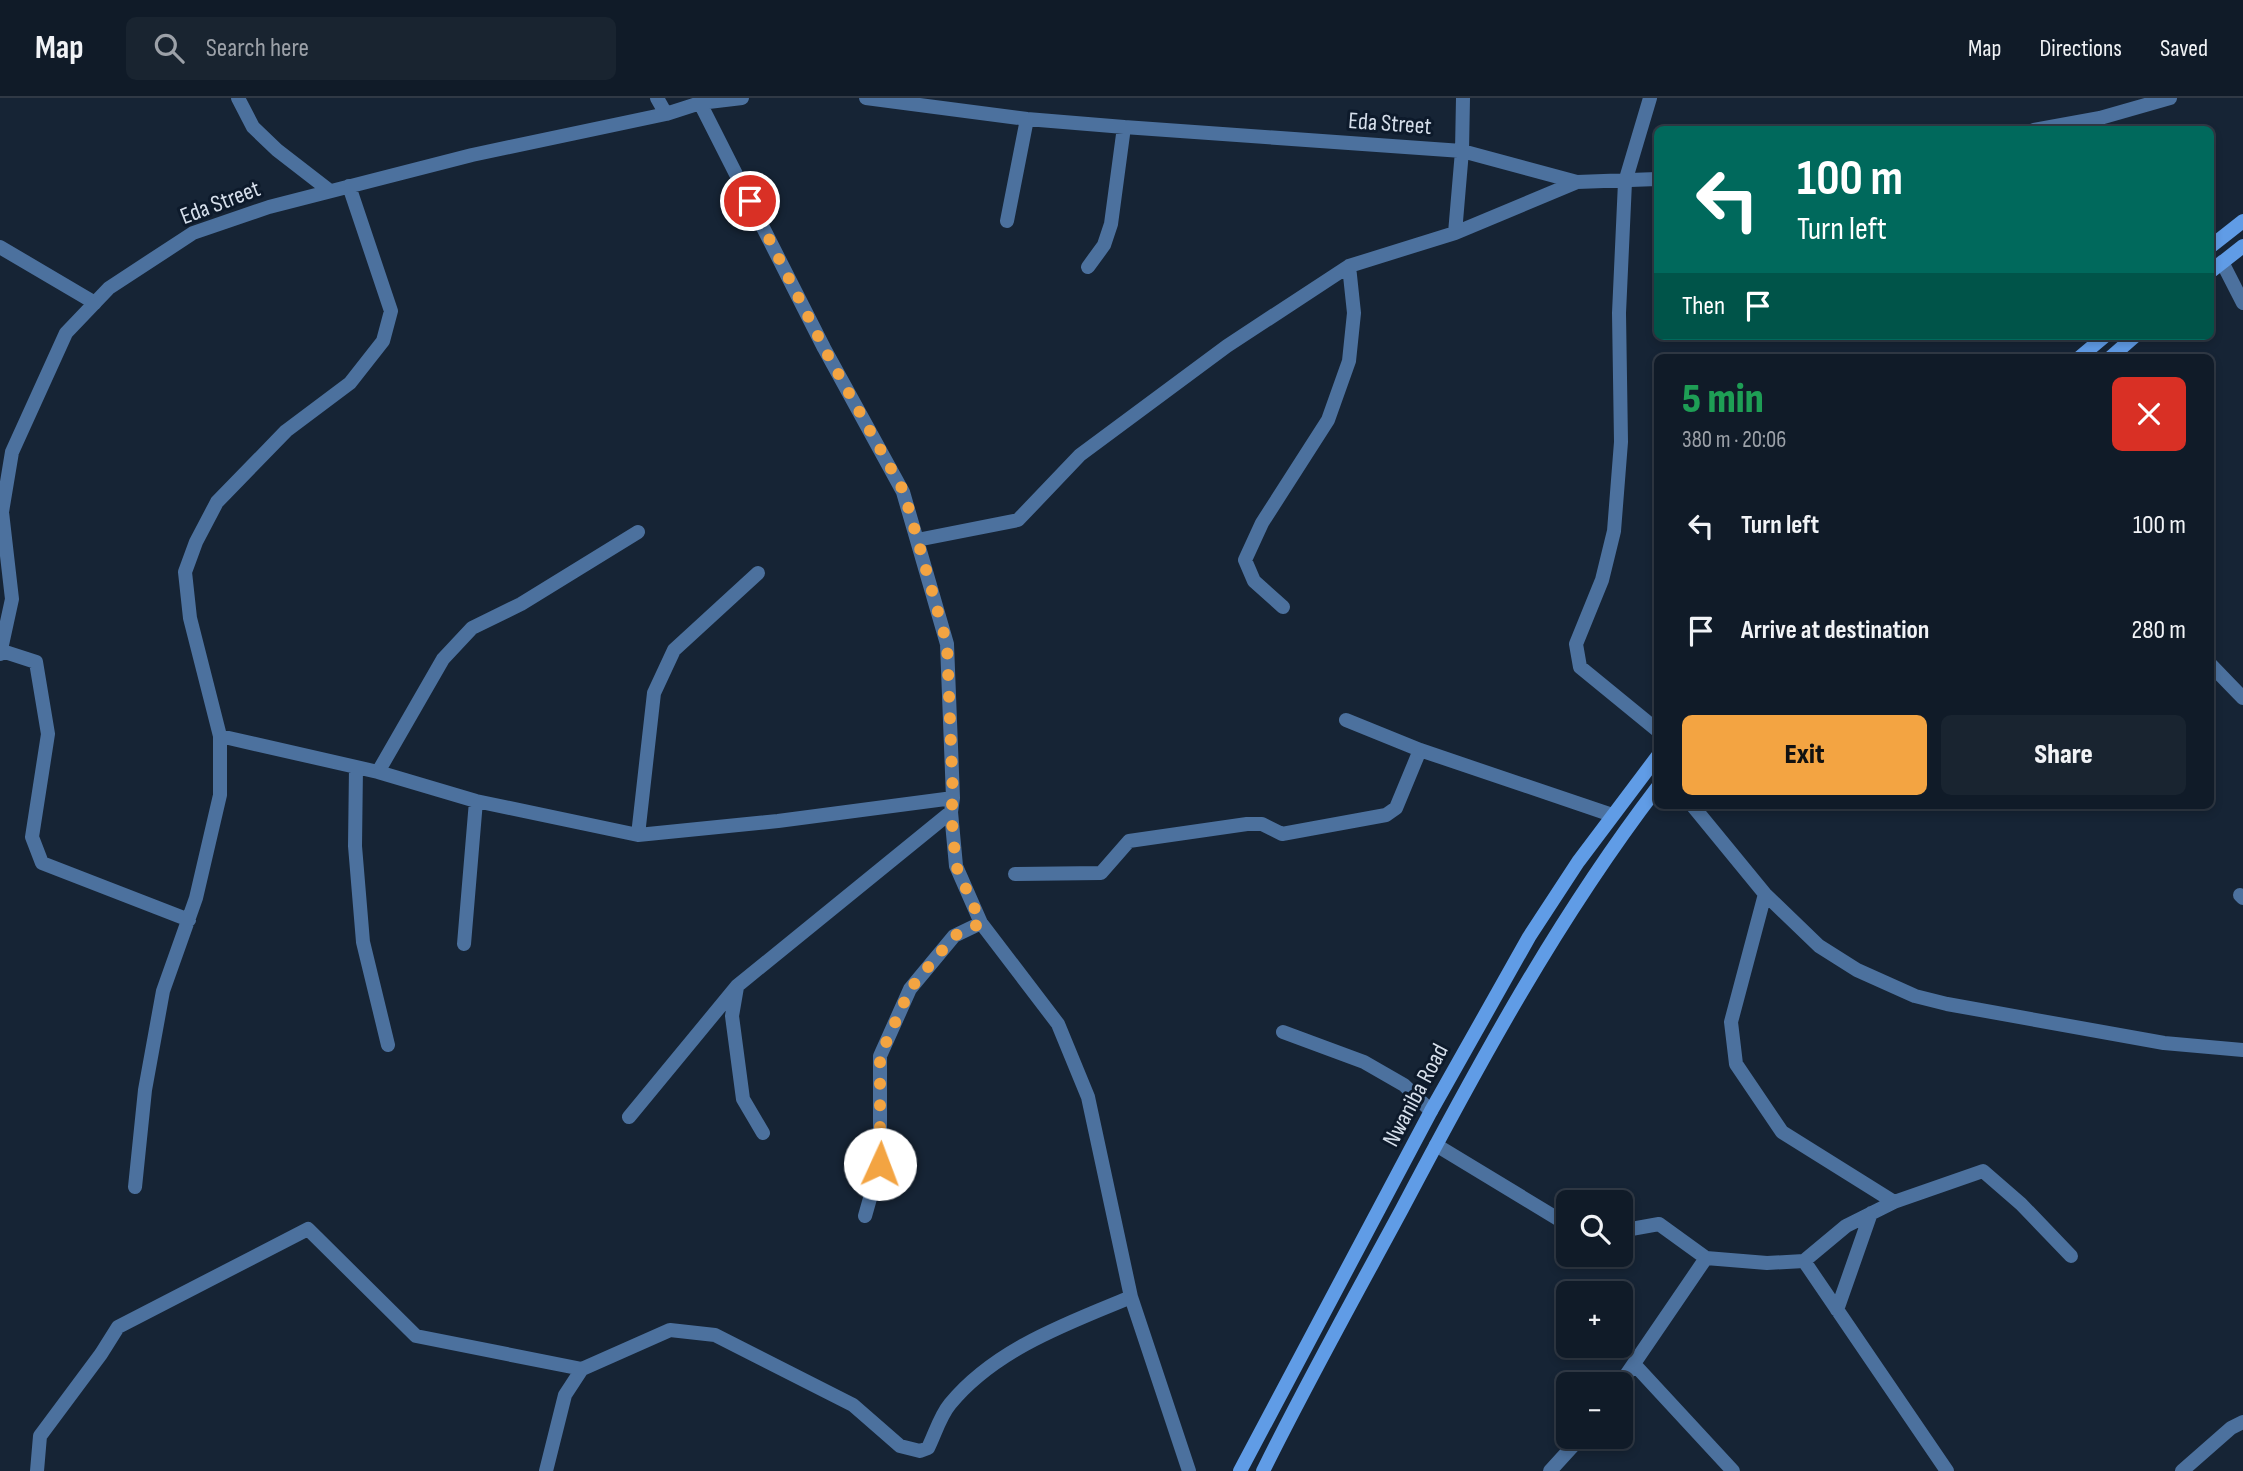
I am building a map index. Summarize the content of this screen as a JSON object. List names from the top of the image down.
{
  "streets": {
    "main road": ["Nwaniba Road"],
    "street": ["Eda Street"]
  },
  "page": {
    "header": "Map",
    "search": "Search here",
    "nav": ["Map", "Directions", "Saved"],
    "turn": ["100 m", "Turn left"],
    "then": "Then",
    "heading": ["5 min", "380 m · 20:06"],
    "list": [
      {
        "name": "Turn left",
        "value": "100 m"
      },
      {
        "name": "Arrive at destination",
        "value": "280 m"
      }
    ],
    "buttons": ["Exit", "Share"],
    "map_buttons": ["+", "−"]
  }
}
